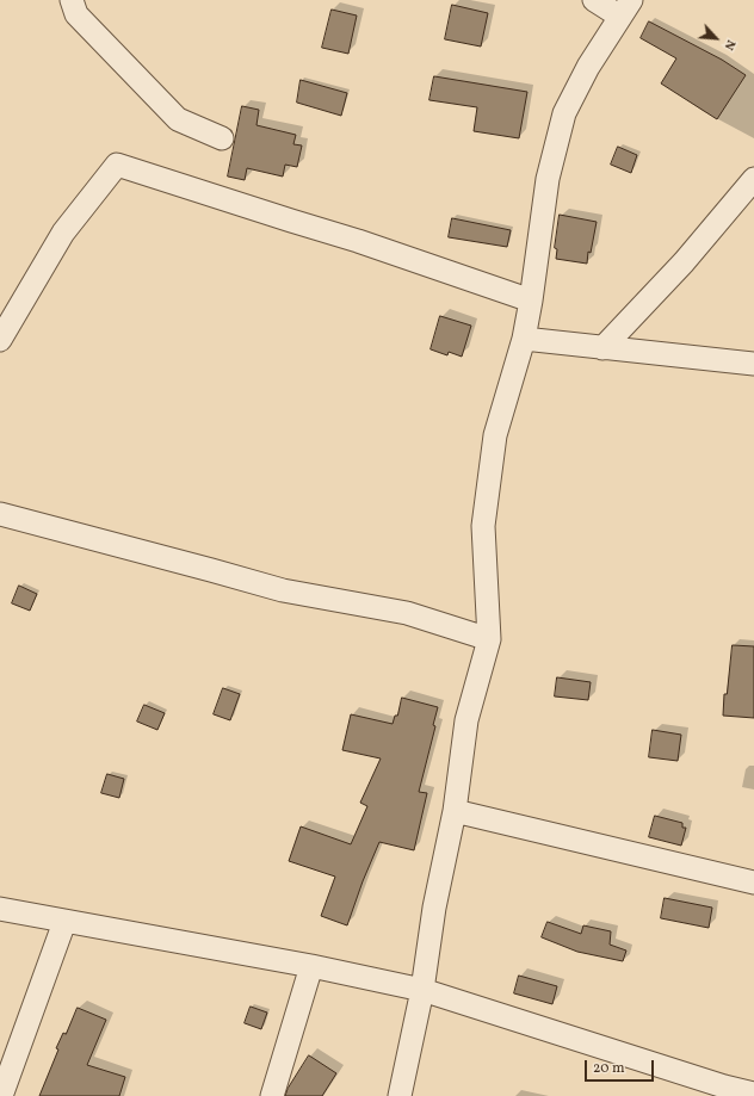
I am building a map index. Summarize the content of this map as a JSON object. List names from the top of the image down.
{
  "scale_bar": "20 m",
  "north": "bottom right"
}
